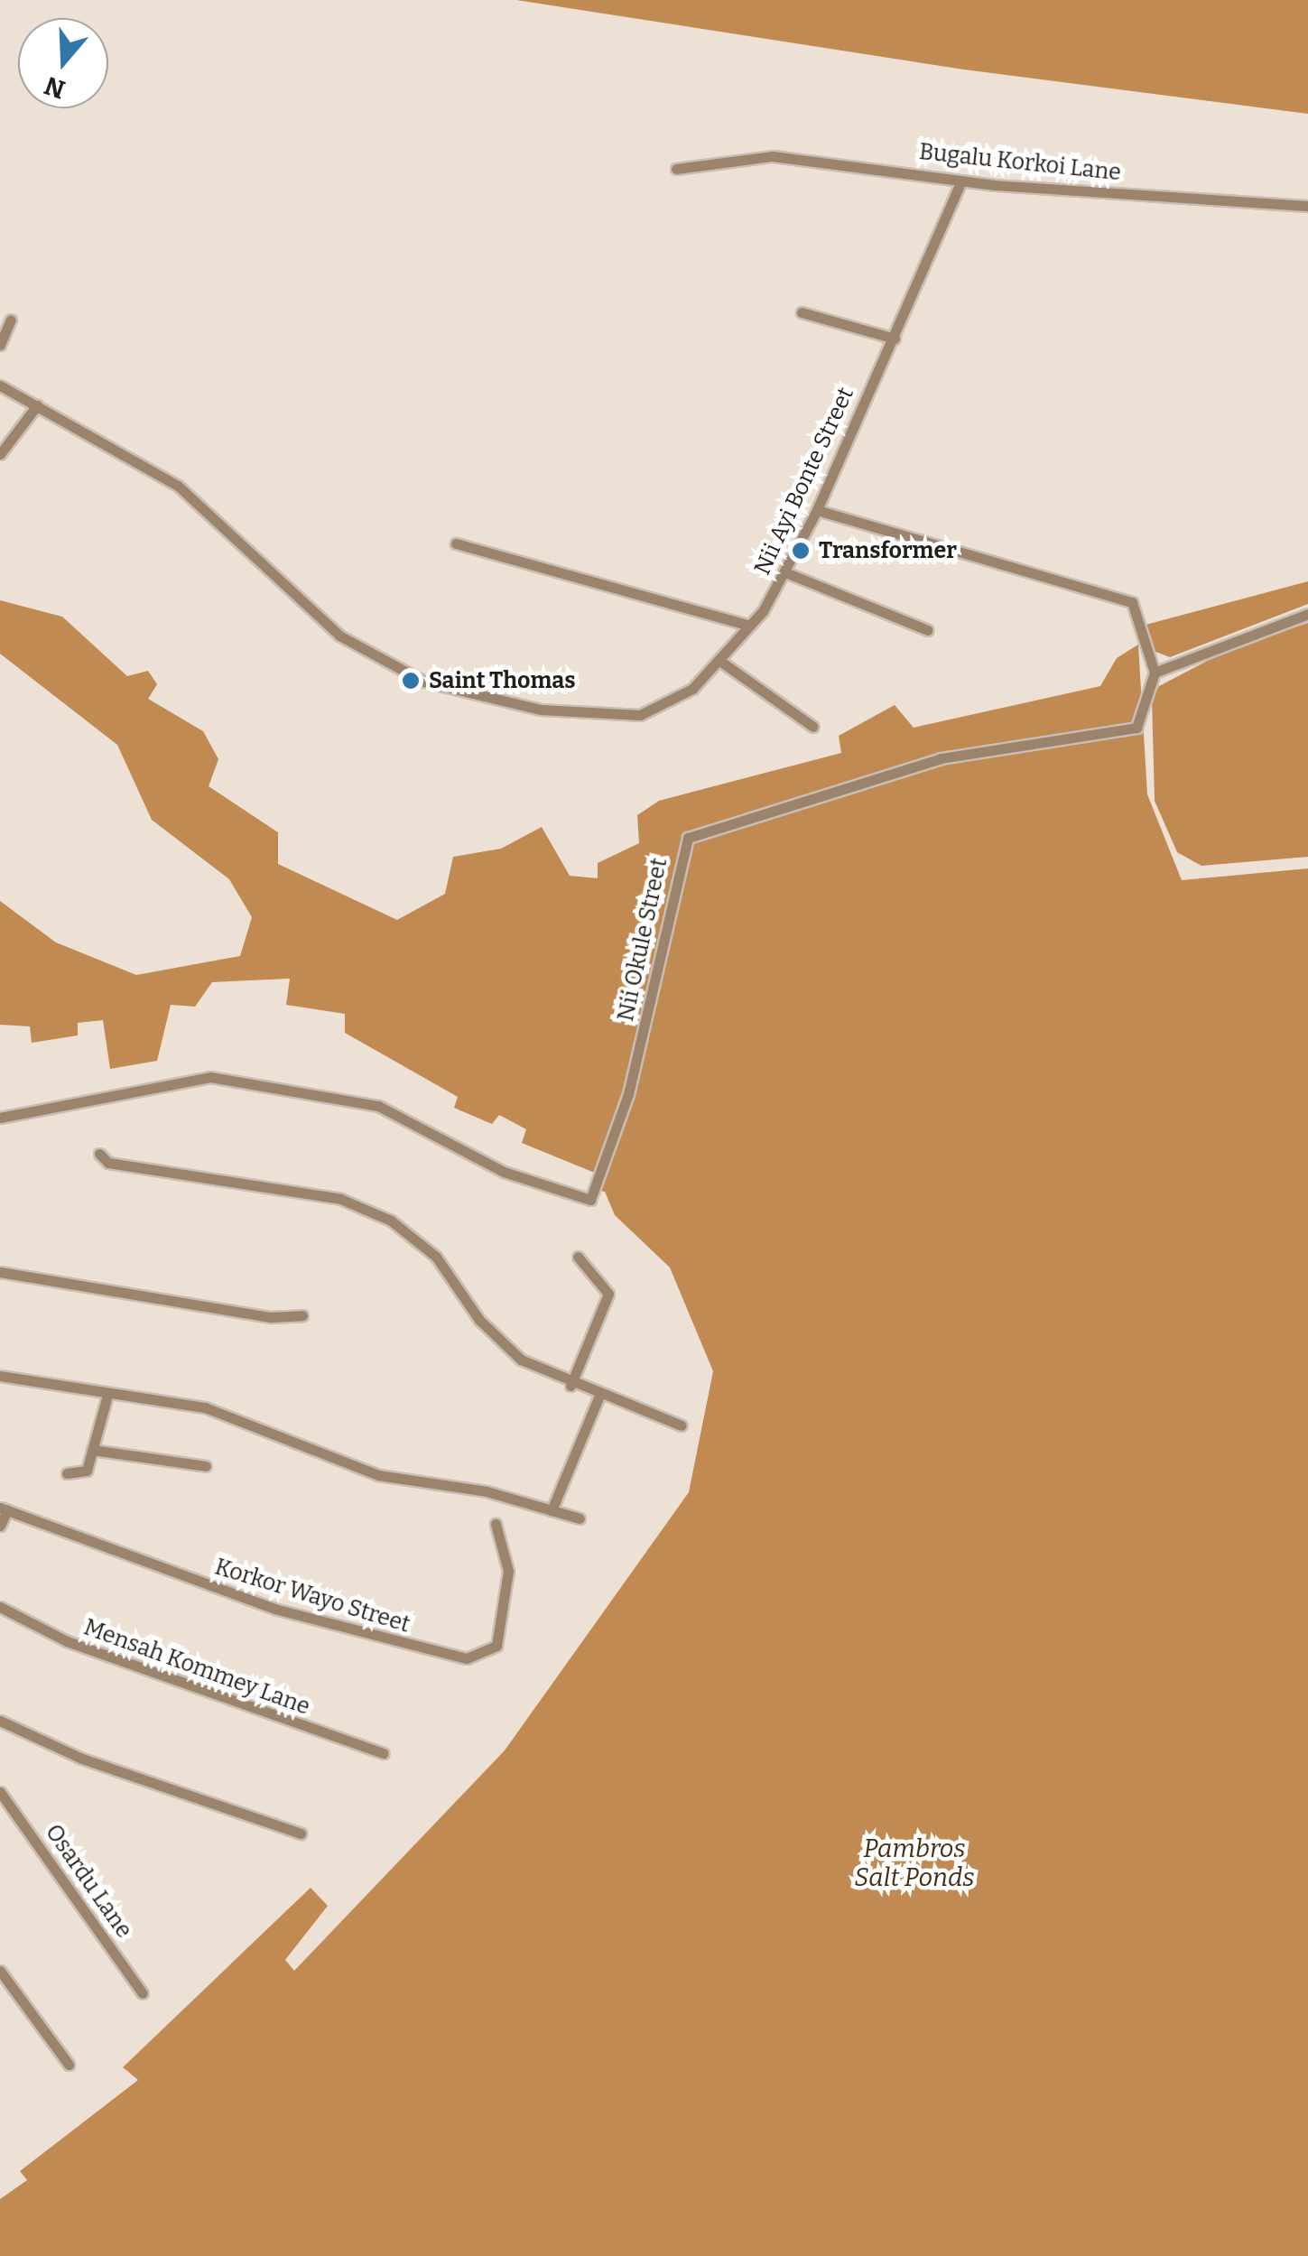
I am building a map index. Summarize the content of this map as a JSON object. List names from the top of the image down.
{
  "streets": {
    "street": [
      "Bugalu Korkoi Lane",
      "Nii Ayi Bonte Street",
      "Nii Okule Street",
      "Korkor Wayo Street",
      "Mensah Kommey Lane",
      "Osardu Lane"
    ]
  },
  "crossings": [
    ["Bugalu Korkoi Lane", "Nii Ayi Bonte Street"]
  ],
  "water": ["Pambros Salt Ponds"],
  "places": ["Transformer", "Saint Thomas"],
  "north": "bottom"
}
